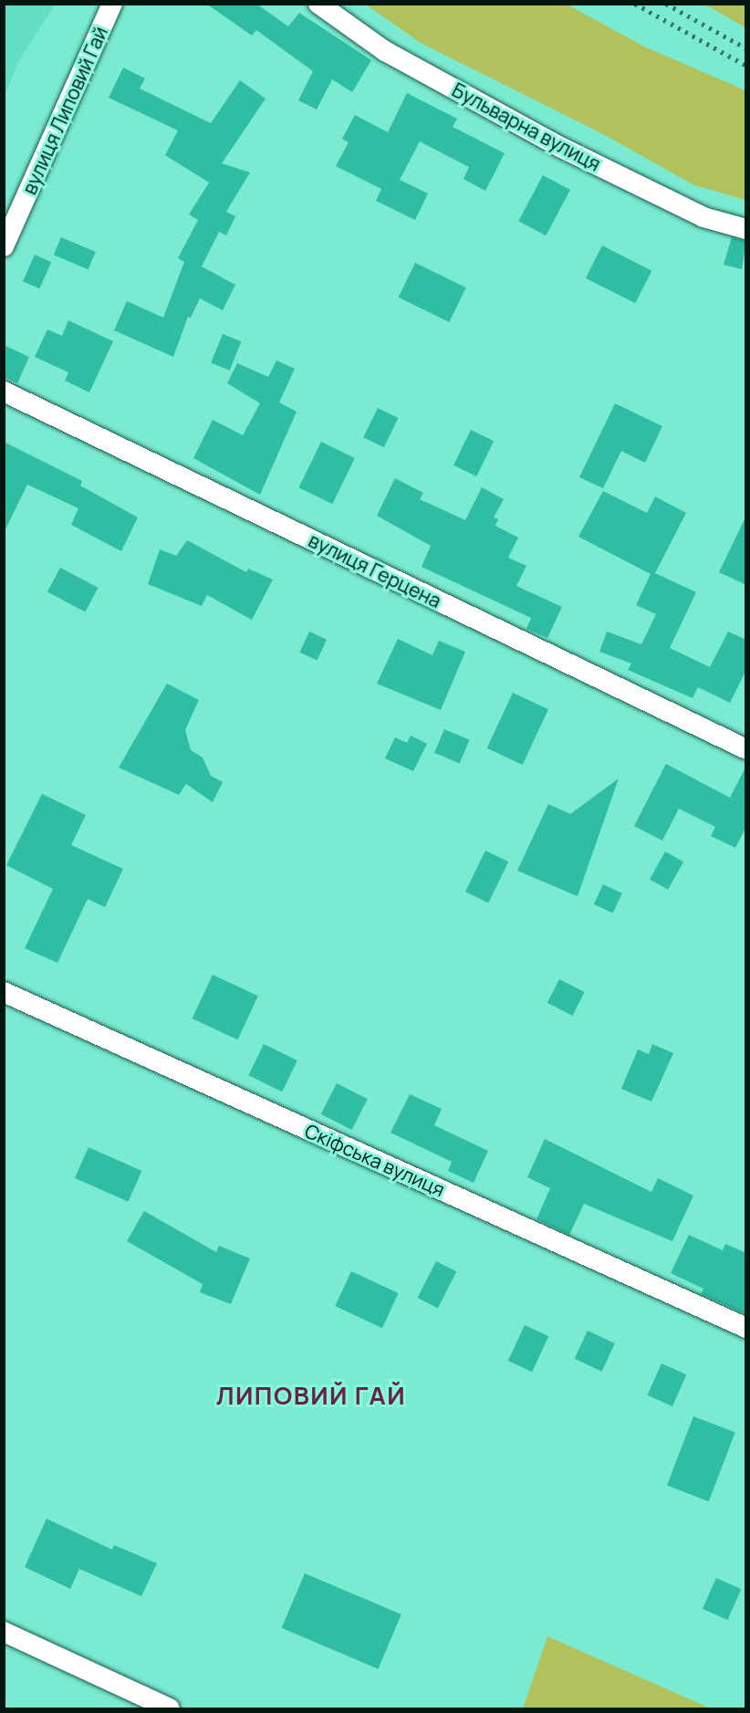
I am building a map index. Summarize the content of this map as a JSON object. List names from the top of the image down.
{
  "streets": {
    "street": [
      "вулиця Липовий Гай",
      "Бульварна вулиця",
      "вулиця Герцена",
      "Скіфська вулиця"
    ]
  },
  "districts": ["ЛИПОВИЙ ГАЙ"]
}
